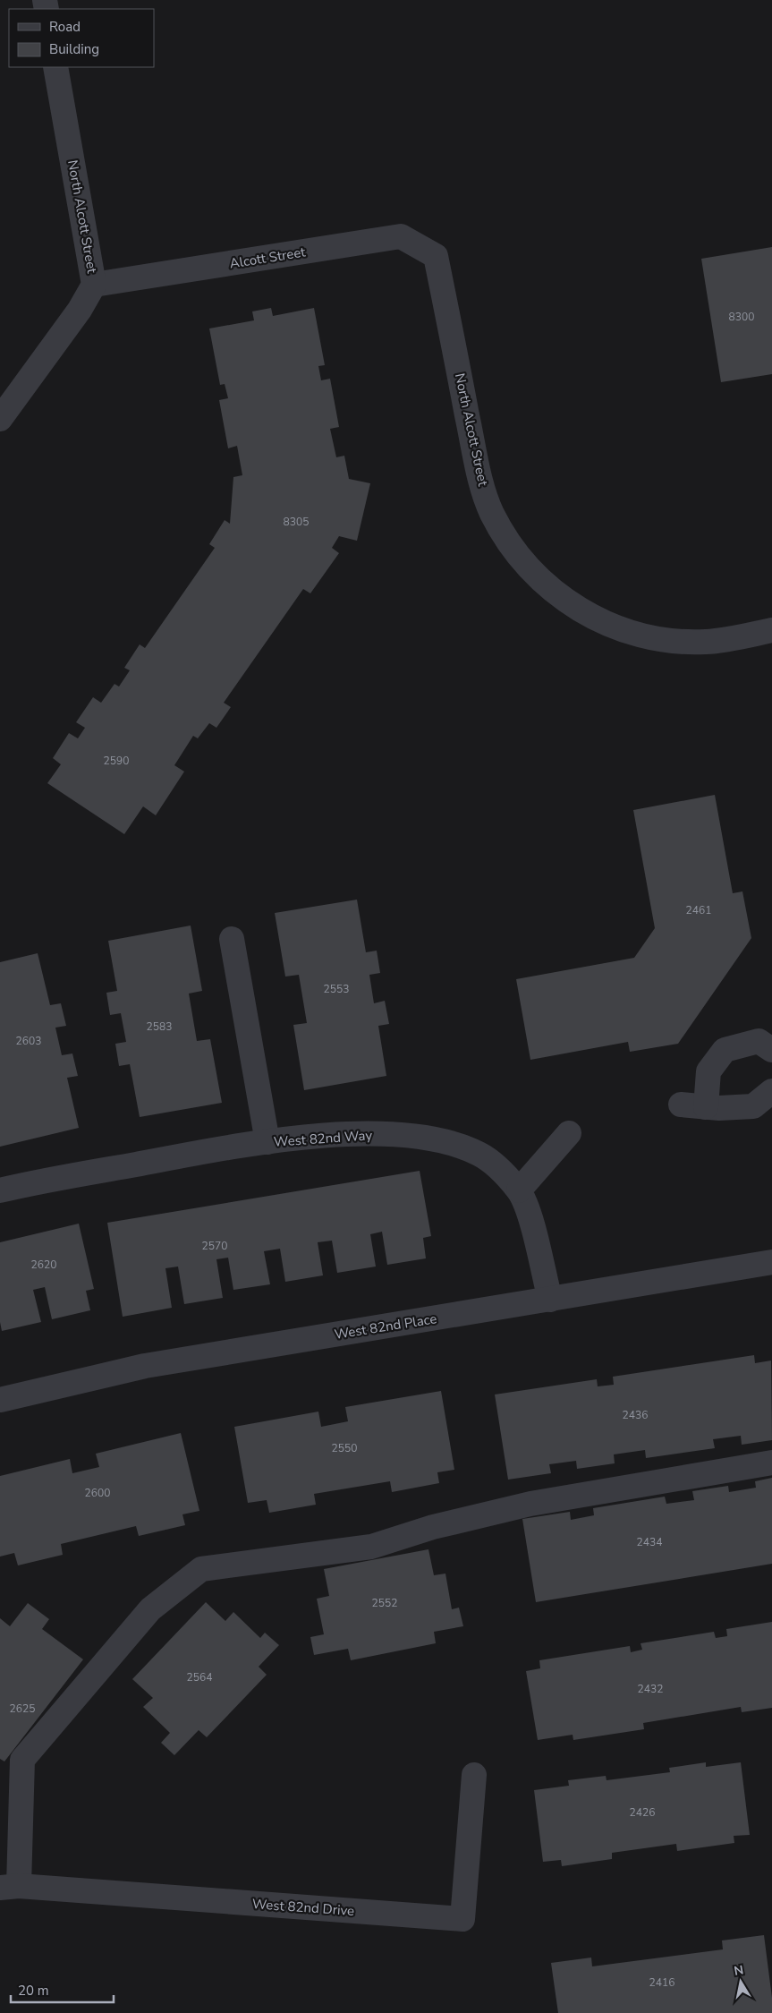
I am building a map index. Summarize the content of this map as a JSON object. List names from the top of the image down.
{
  "streets": {
    "street": [
      "North Alcott Street",
      "Alcott Street",
      "West 82nd Way",
      "West 82nd Place",
      "West 82nd Drive"
    ]
  },
  "crossings": [
    ["North Alcott Street", "Alcott Street"],
    ["West 82nd Way", "West 82nd Place"]
  ],
  "house_numbers": [
    "8300",
    "8305",
    "2590",
    "2461",
    "2553",
    "2583",
    "2603",
    "2570",
    "2620",
    "2436",
    "2550",
    "2600",
    "2434",
    "2552",
    "2564",
    "2432",
    "2625",
    "2426",
    "2416"
  ],
  "legend": ["Road", "Building"],
  "scale_bar": "20 m",
  "north": "top"
}
